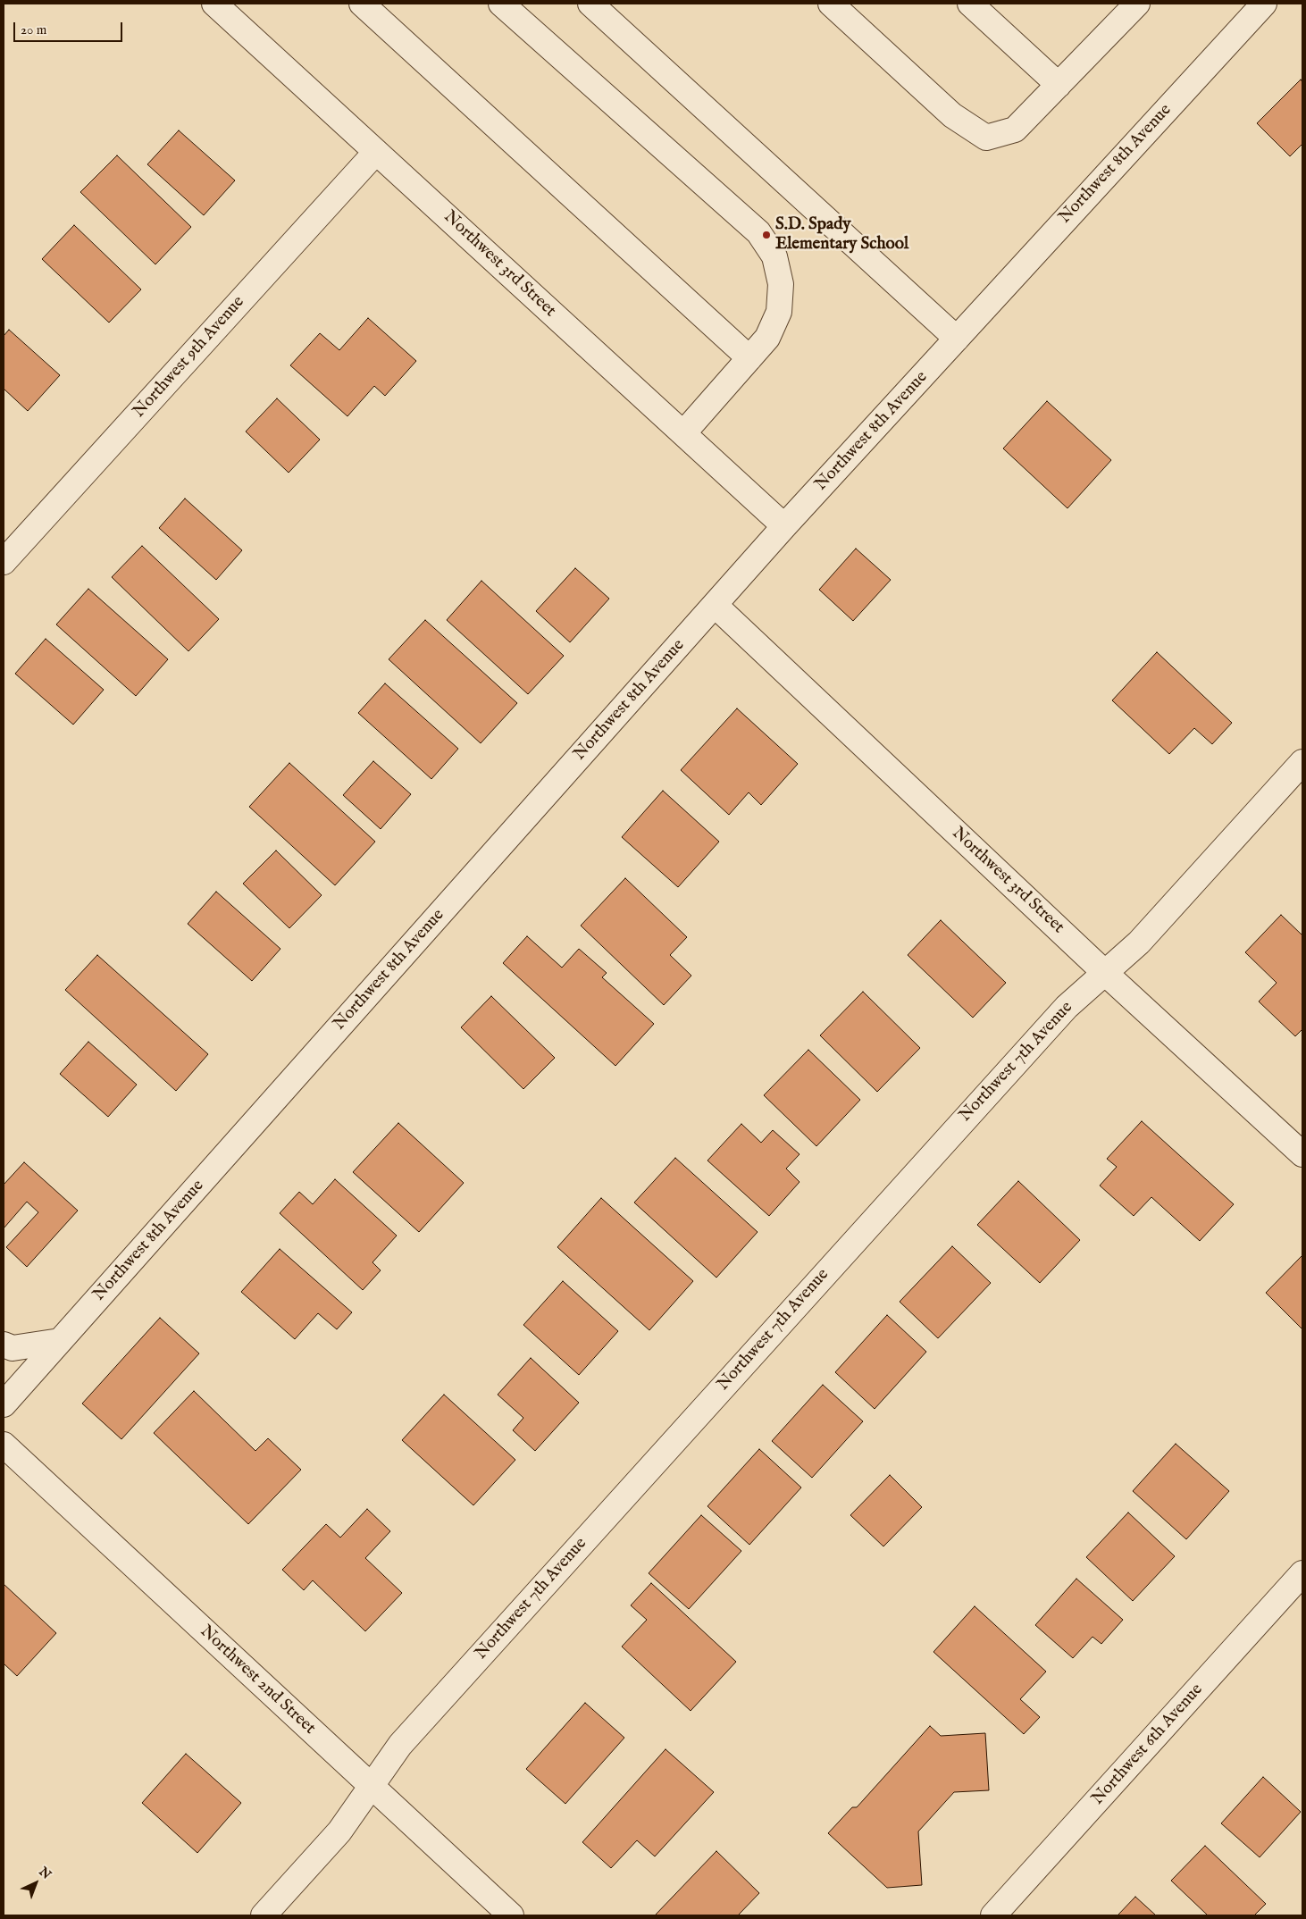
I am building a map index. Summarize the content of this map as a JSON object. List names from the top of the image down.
{
  "streets": {
    "street": [
      "Northwest 8th Avenue",
      "Northwest 3rd Street",
      "Northwest 9th Avenue",
      "Northwest 7th Avenue",
      "Northwest 2nd Street",
      "Northwest 6th Avenue"
    ]
  },
  "crossings": [
    ["Northwest 8th Avenue", "Northwest 3rd Street"],
    ["Northwest 3rd Street", "Northwest 9th Avenue"],
    ["Northwest 3rd Street", "Northwest 7th Avenue"],
    ["Northwest 7th Avenue", "Northwest 2nd Street"]
  ],
  "places": ["S.D. Spady Elementary School"],
  "scale_bar": "20 m",
  "north": "top right"
}
